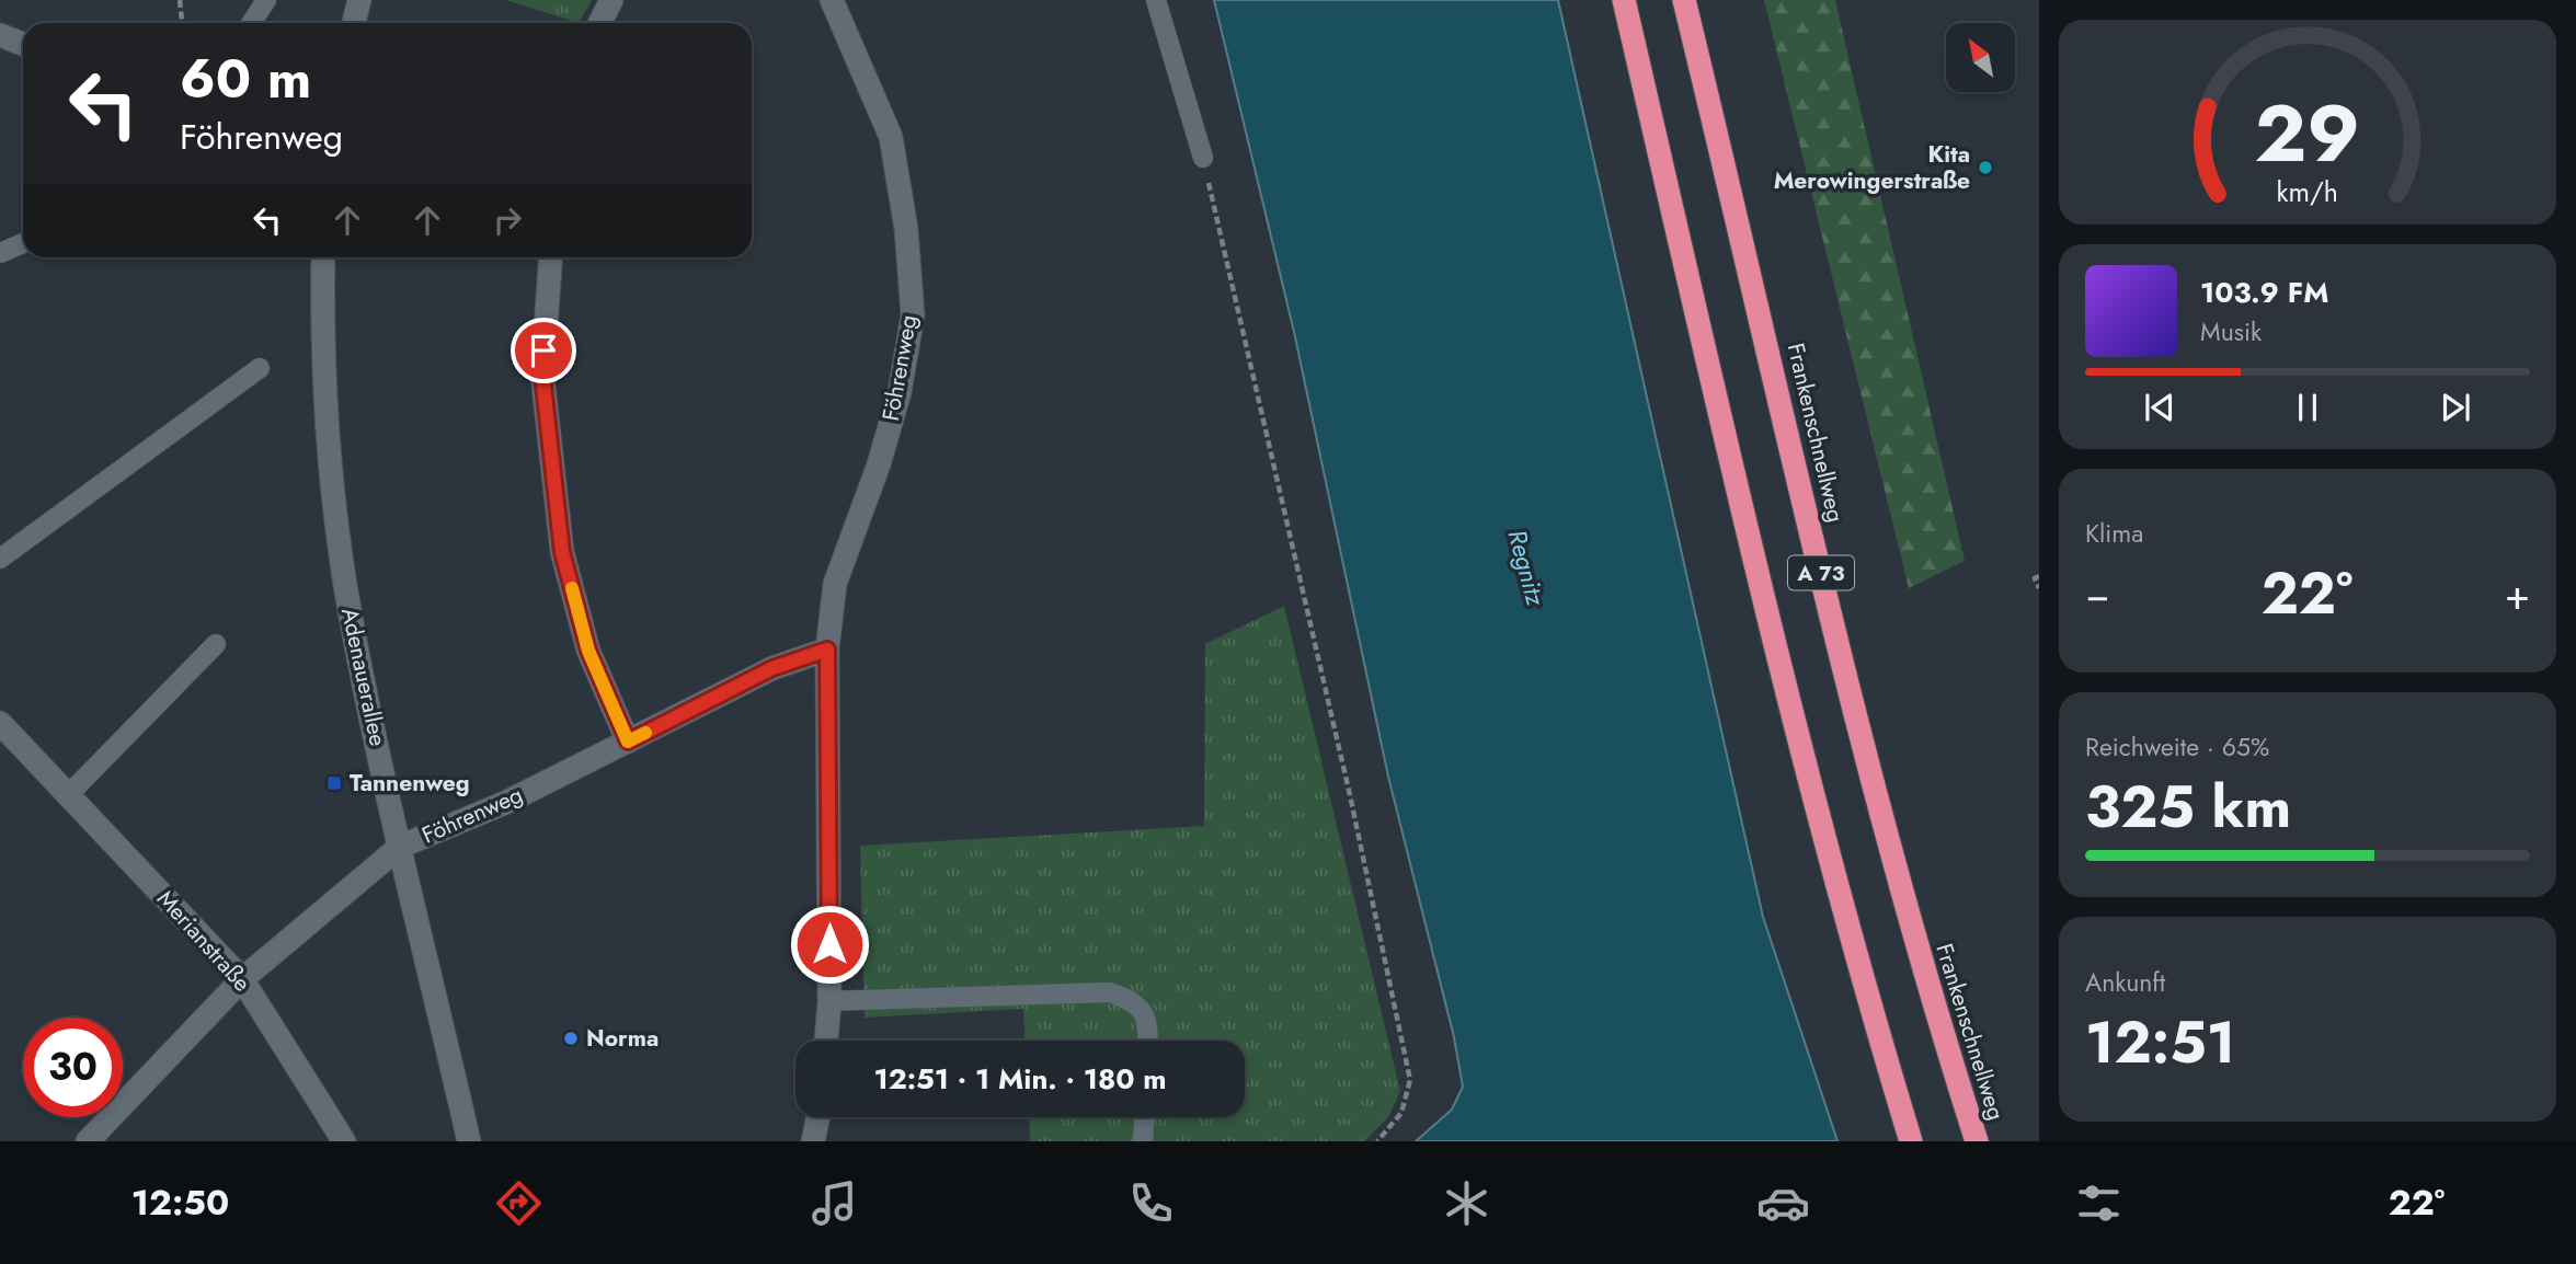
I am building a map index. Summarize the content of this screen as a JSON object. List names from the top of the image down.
{
  "streets": {
    "highway": ["Frankenschnellweg", "A 73"],
    "street": ["Föhrenweg", "Adenauerallee", "Merianstraße"]
  },
  "crossings": [
    ["Föhrenweg", "Adenauerallee"]
  ],
  "water": ["Regnitz"],
  "places": {
    "other": ["Kita Merowingerstraße", "Norma"],
    "transit": ["Tannenweg"]
  },
  "north": "top left",
  "page": {
    "turn": ["60 m", "Föhrenweg"],
    "song": ["103.9 FM", "Musik"],
    "tile": [
      "Klima",
      ["Reichweite · 65%", "325 km"],
      ["Ankunft", "12:51"]
    ],
    "heat": ["−", "22°", "+"],
    "limit": "30",
    "trip": "12:51 · 1 Min. · 180 m",
    "tabs": ["12:50", "22°"],
    "gauge": ["29", "km/h"]
  }
}
